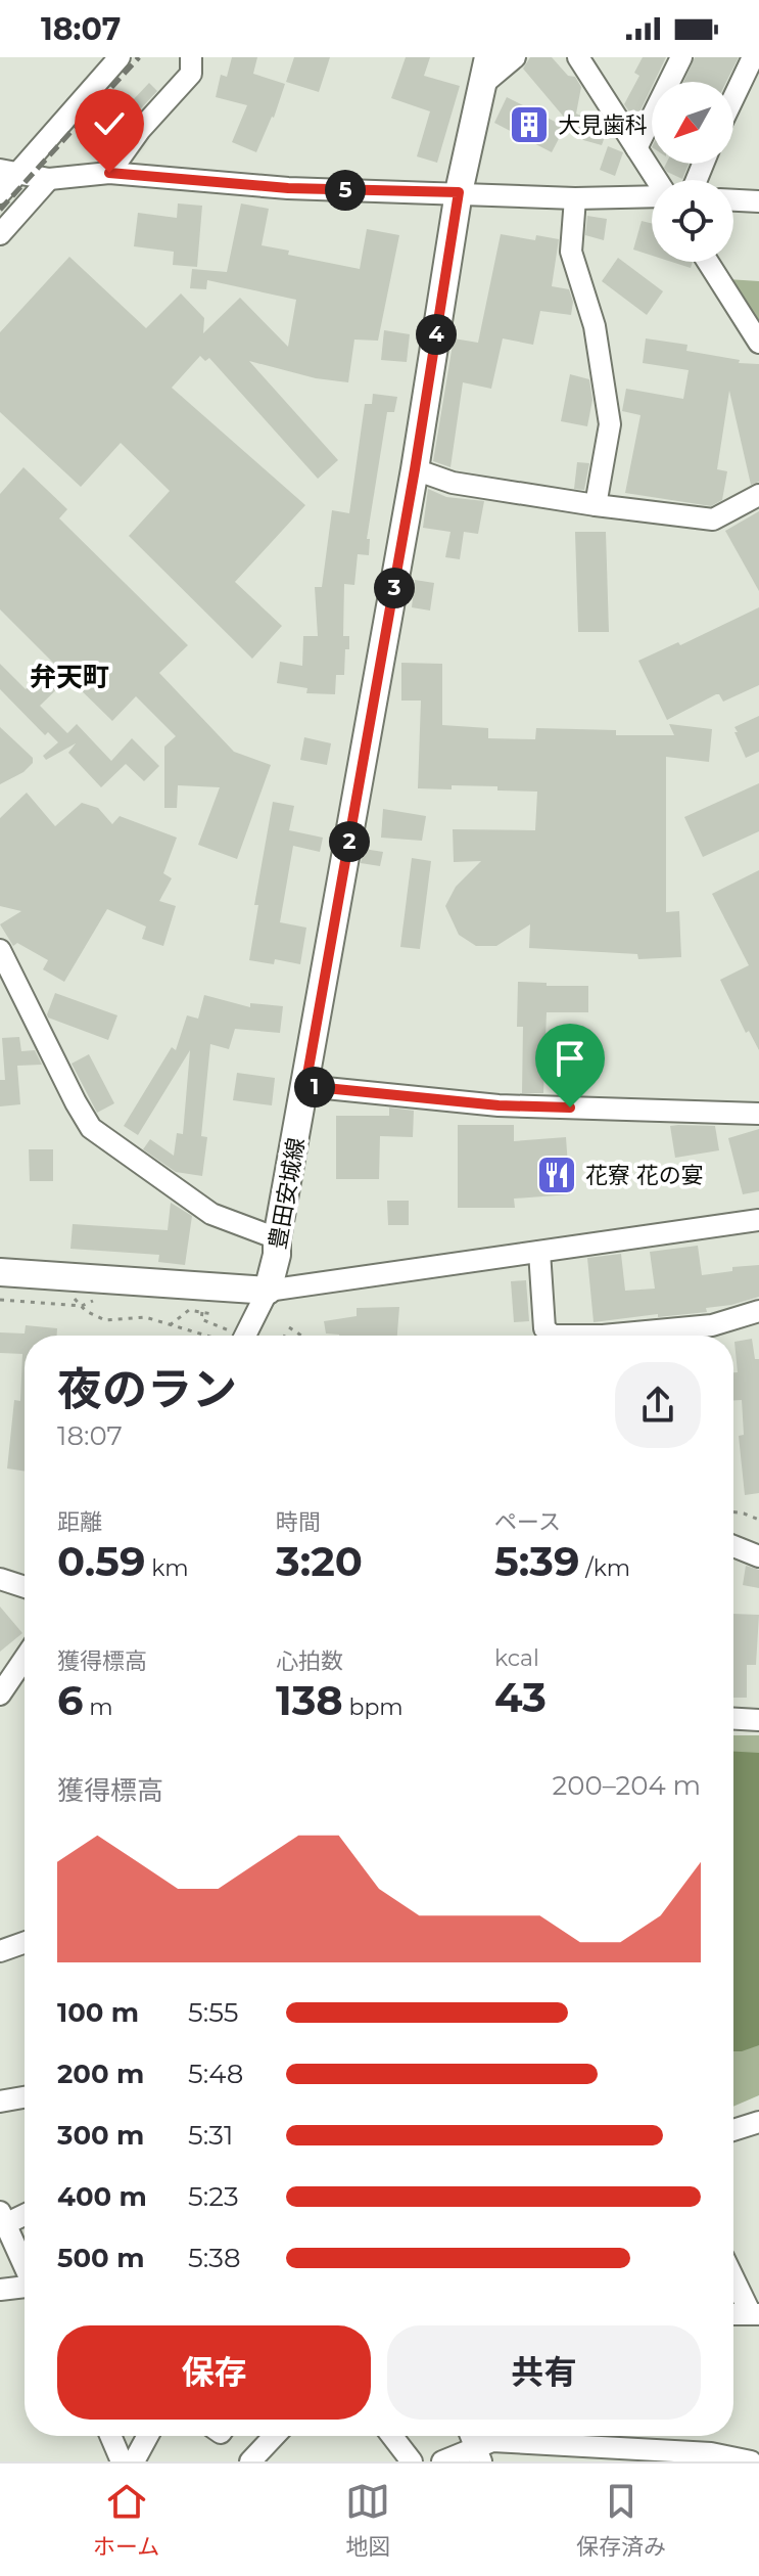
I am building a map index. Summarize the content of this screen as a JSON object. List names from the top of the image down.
{
  "streets": {
    "main road": ["豊田安城線"]
  },
  "districts": ["弁天町"],
  "places": {
    "building": ["大見歯科"],
    "restaurant": ["花寮 花の宴"]
  },
  "north": "bottom left",
  "page": {
    "status": "18:07",
    "pins": [
      "5",
      "4",
      "3",
      "2",
      "1"
    ],
    "heading": ["夜のラン", "18:07"],
    "stats": [
      ["距離", "0.59 km"],
      ["時間", "3:20"],
      ["ペース", "5:39 /km"],
      ["獲得標高", "6 m"],
      ["心拍数", "138 bpm"],
      ["kcal", "43"]
    ],
    "chart": ["獲得標高", "200–204 m"],
    "list": [
      {
        "name": "100 m",
        "note": "5:55"
      },
      {
        "name": "200 m",
        "note": "5:48"
      },
      {
        "name": "300 m",
        "note": "5:31"
      },
      {
        "name": "400 m",
        "note": "5:23"
      },
      {
        "name": "500 m",
        "note": "5:38"
      }
    ],
    "buttons": ["保存", "共有"],
    "tabs": ["ホーム", "地図", "保存済み"]
  }
}
